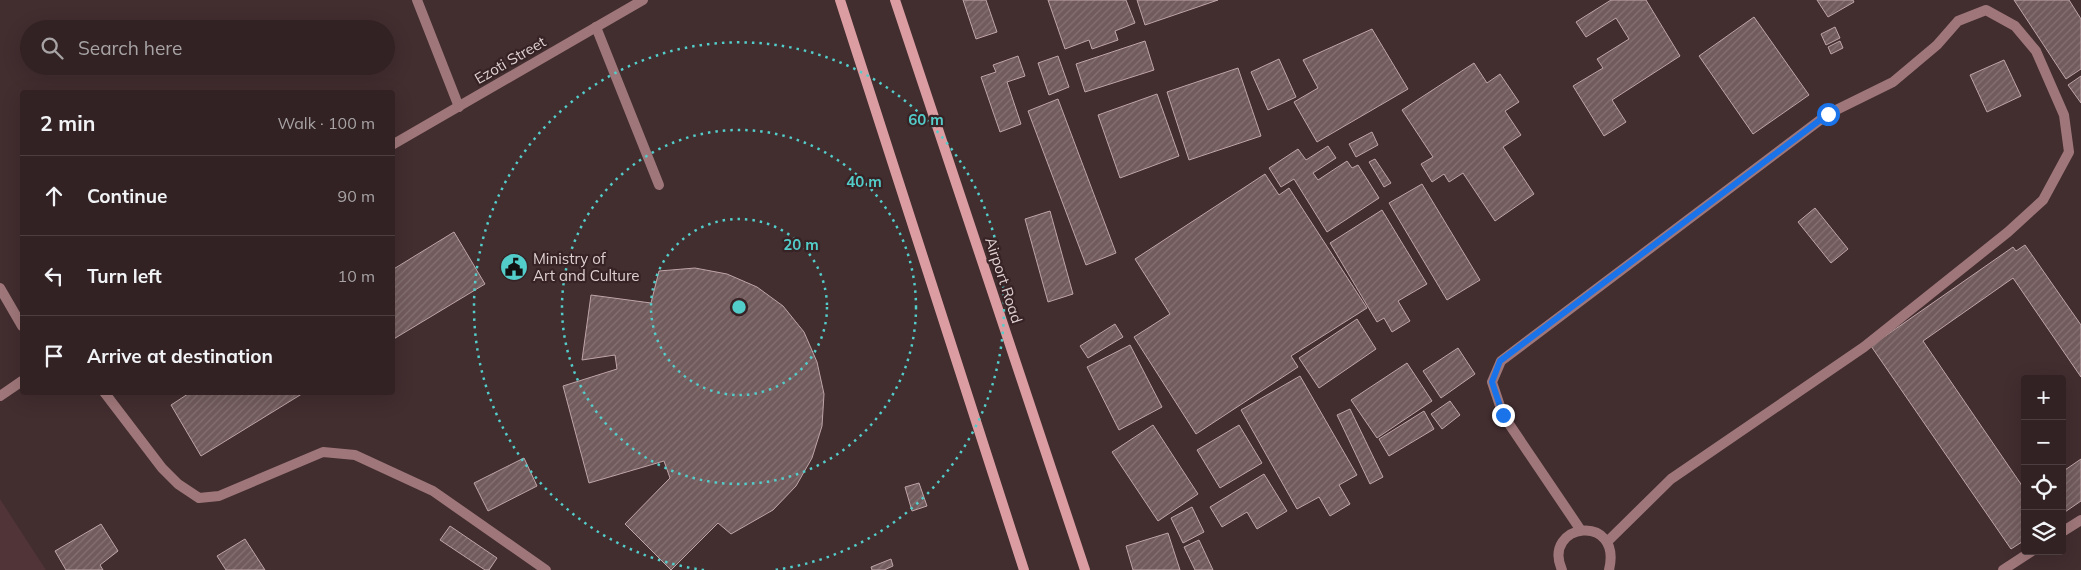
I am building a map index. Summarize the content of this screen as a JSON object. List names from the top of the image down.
{
  "streets": {
    "main road": ["Airport Road"],
    "street": ["Ezoti Street"]
  },
  "places": {
    "public building": ["Ministry of Art and Culture"]
  },
  "page": {
    "search": "Search here",
    "heading": ["2 min", "Walk · 100 m"],
    "list": [
      ["Continue", "90 m"],
      ["Turn left", "10 m"],
      "Arrive at destination"
    ],
    "map_buttons": ["+", "−"]
  },
  "rings": ["60 m", "40 m", "20 m"]
}
